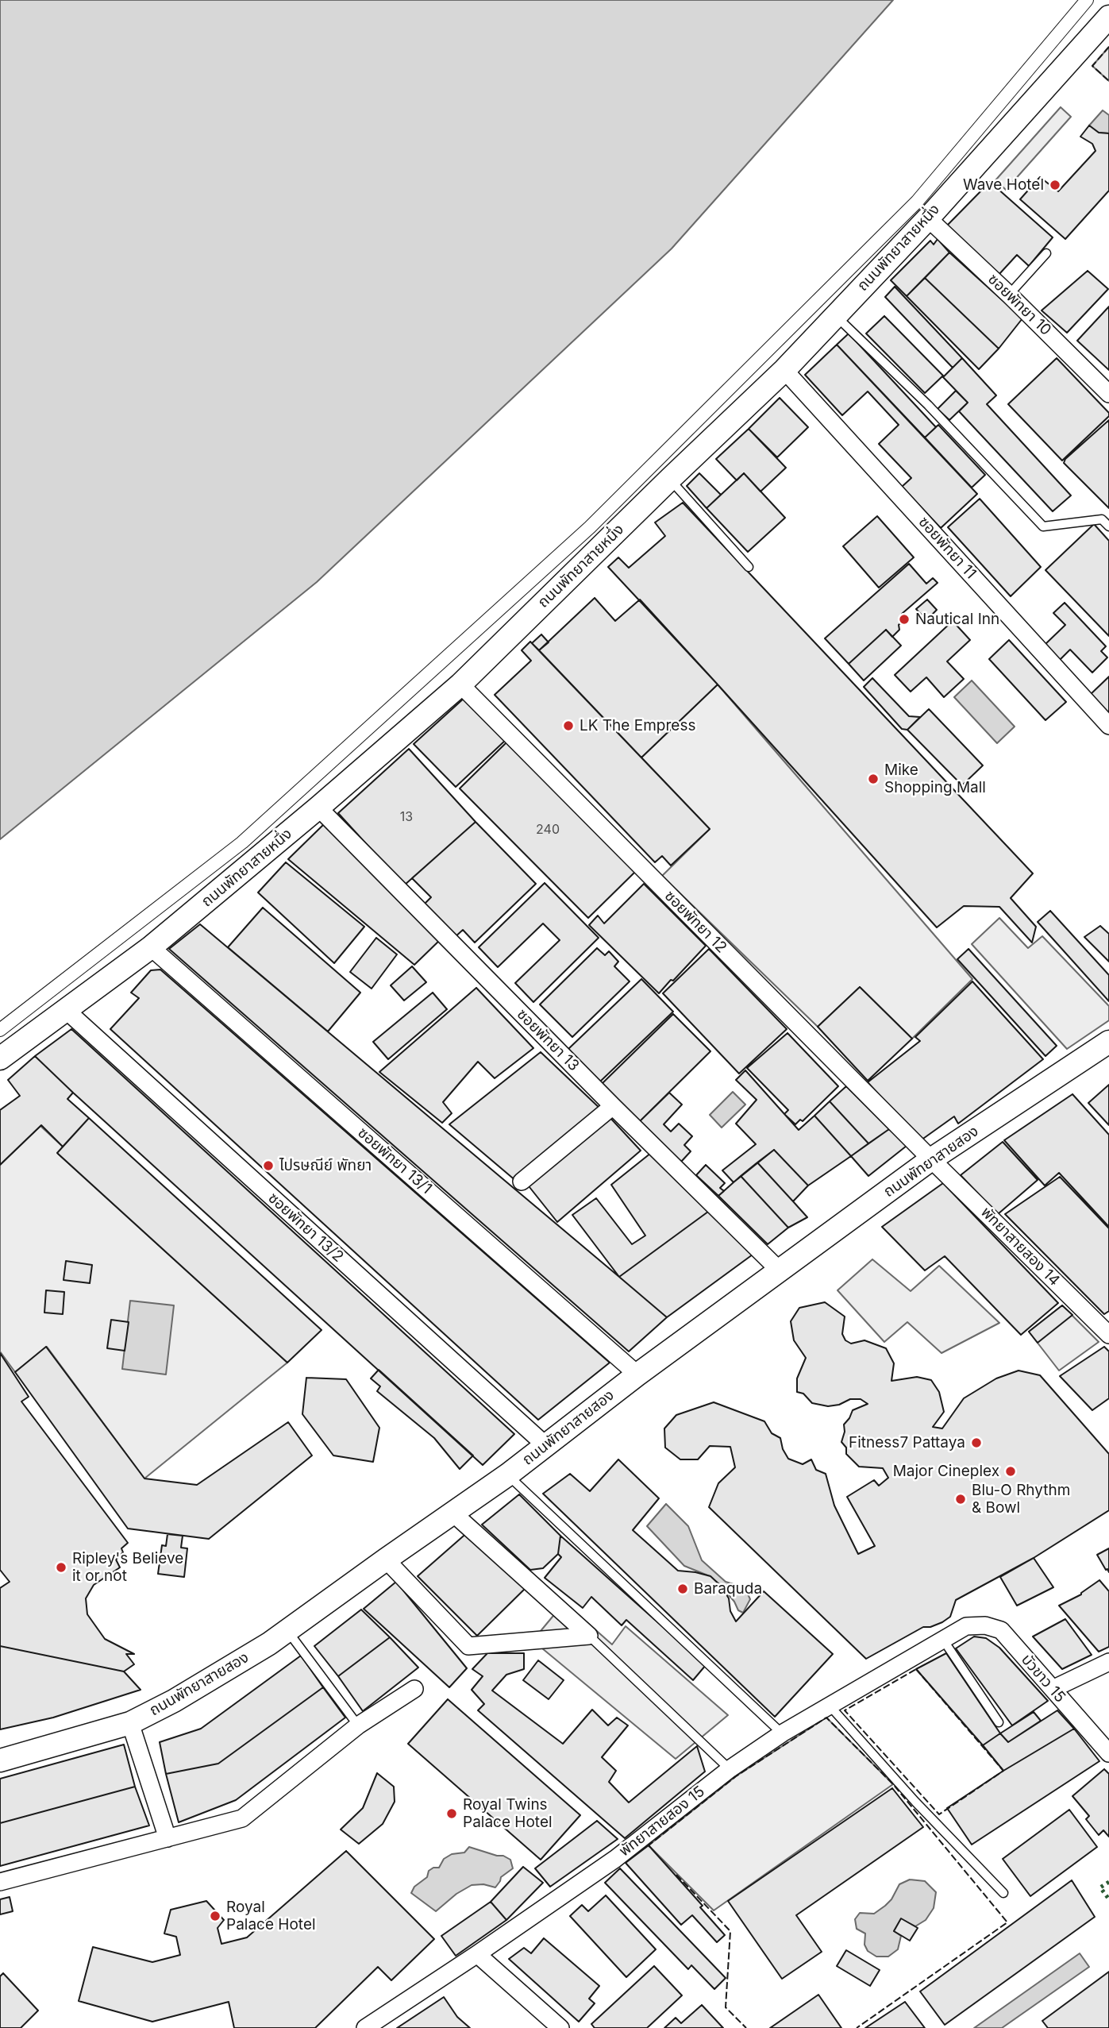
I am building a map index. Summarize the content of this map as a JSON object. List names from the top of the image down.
{
  "streets": {
    "main road": ["ถนนพัทยาสายหนึ่ง", "ถนนพัทยาสายสอง"],
    "street": [
      "ซอยพัทยา 10",
      "ซอยพัทยา 11",
      "ซอยพัทยา 12",
      "ซอยพัทยา 13",
      "ซอยพัทยา 13/1",
      "ซอยพัทยา 13/2",
      "พัทยาสายสอง 14",
      "บัวขาว 15",
      "พัทยาสายสอง 15"
    ]
  },
  "crossings": [
    ["ถนนพัทยาสายหนึ่ง", "ซอยพัทยา 10"],
    ["ถนนพัทยาสายหนึ่ง", "ซอยพัทยา 11"],
    ["ถนนพัทยาสายหนึ่ง", "ซอยพัทยา 12"],
    ["ถนนพัทยาสายหนึ่ง", "ซอยพัทยา 13"],
    ["ถนนพัทยาสายหนึ่ง", "ซอยพัทยา 13/1"],
    ["ถนนพัทยาสายหนึ่ง", "ซอยพัทยา 13/2"],
    ["ซอยพัทยา 12", "ถนนพัทยาสายสอง"],
    ["ซอยพัทยา 12", "พัทยาสายสอง 14"],
    ["ซอยพัทยา 13", "ถนนพัทยาสายสอง"],
    ["ซอยพัทยา 13/1", "ถนนพัทยาสายสอง"],
    ["ถนนพัทยาสายสอง", "ซอยพัทยา 13/2"],
    ["ถนนพัทยาสายสอง", "พัทยาสายสอง 14"],
    ["บัวขาว 15", "พัทยาสายสอง 15"]
  ],
  "places": [
    "Wave Hotel",
    "Nautical Inn",
    "LK The Empress",
    "Mike Shopping Mall",
    "ไปรษณีย์ พัทยา",
    "Fitness7 Pattaya",
    "Major Cineplex",
    "Blu-O Rhythm & Bowl",
    "Ripley's Believe it or not",
    "Baraquda",
    "Royal Twins Palace Hotel",
    "Royal Palace Hotel"
  ],
  "house_numbers": ["13", "240"]
}
